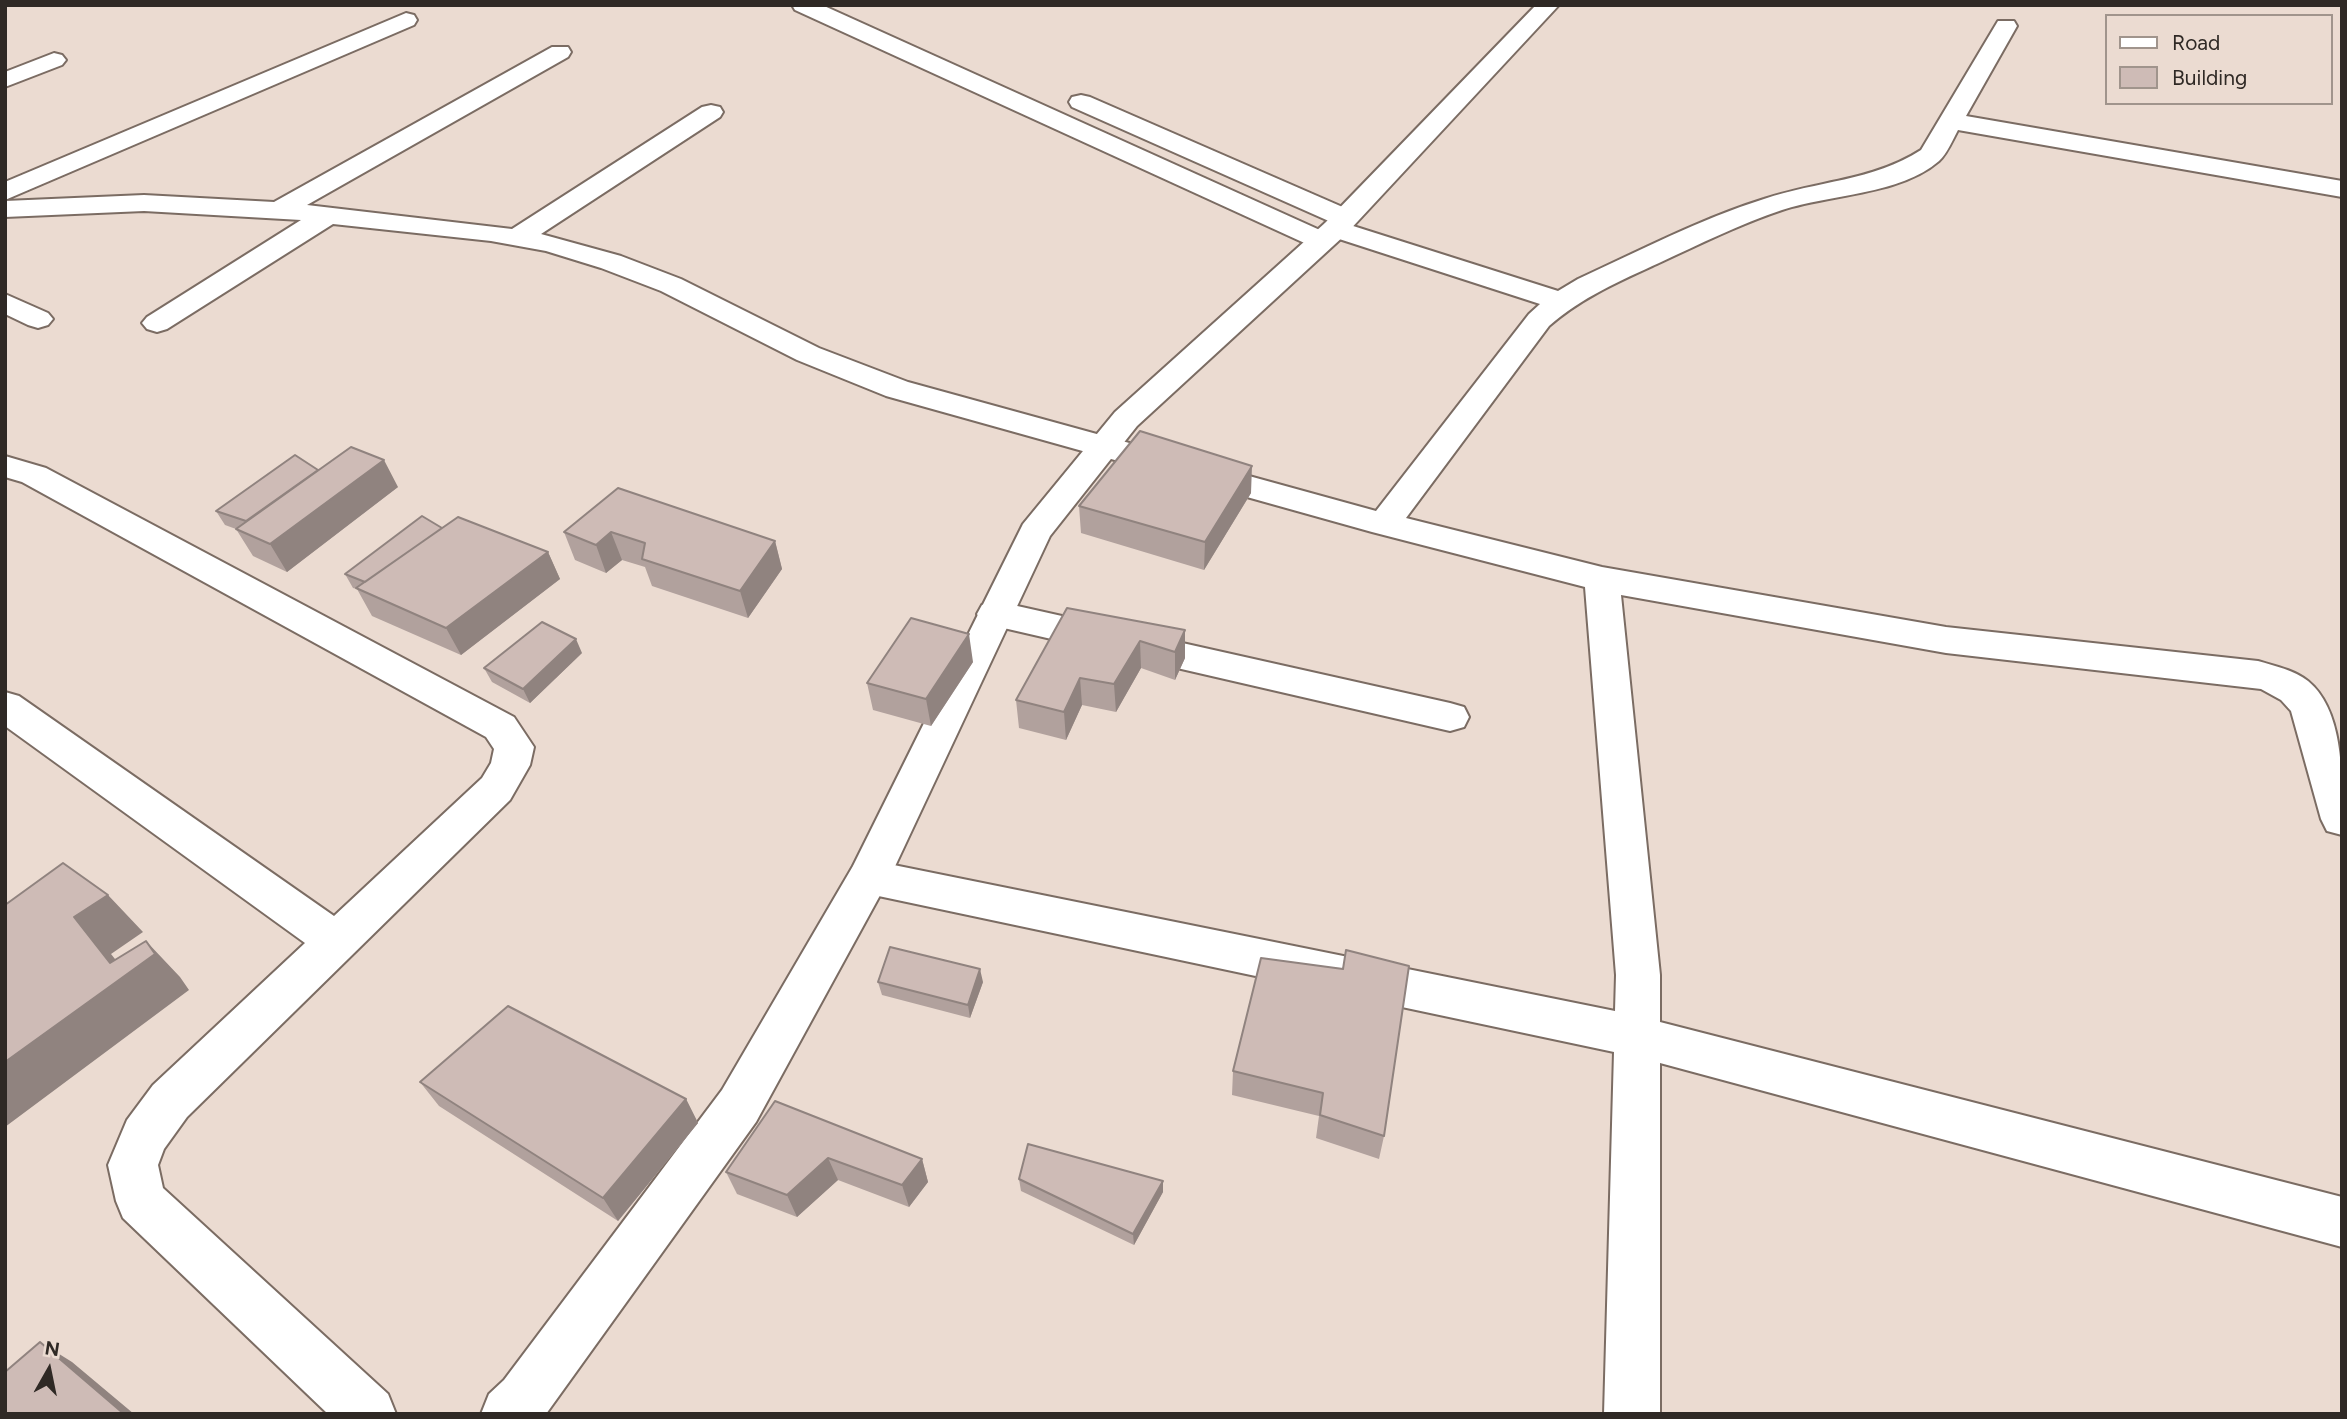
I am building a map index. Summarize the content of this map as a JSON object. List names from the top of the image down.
{
  "legend": ["Road", "Building"],
  "north": "top"
}
